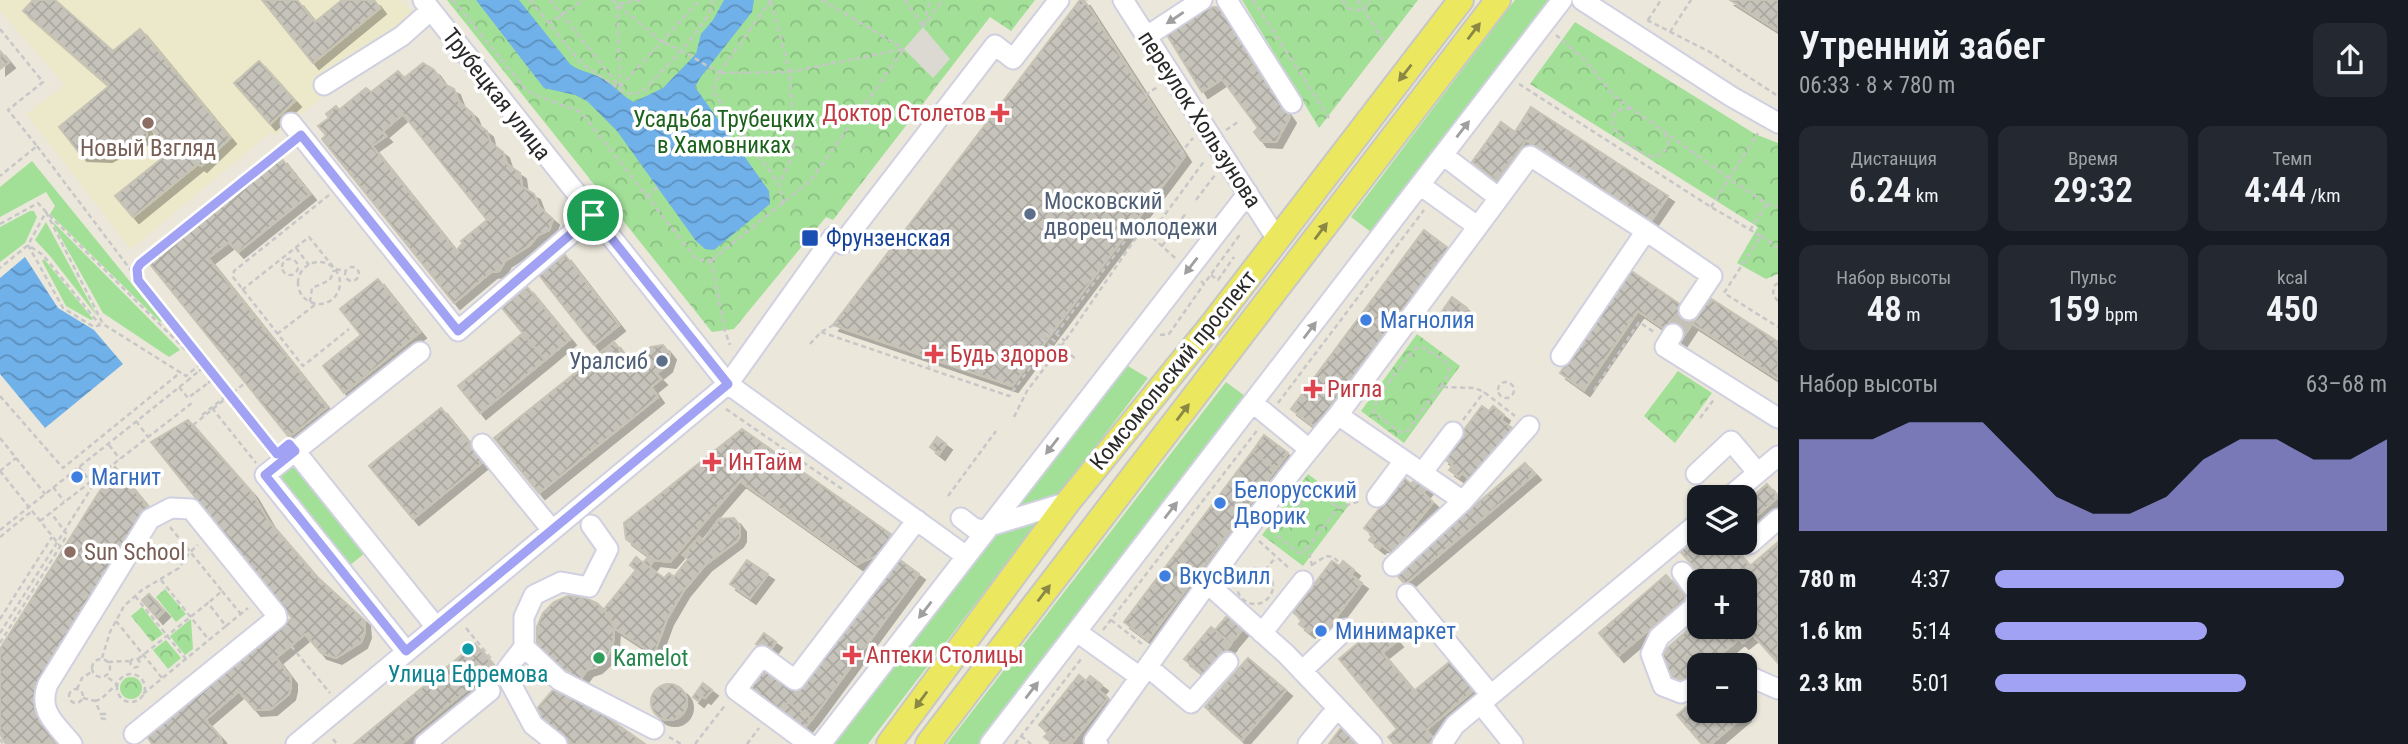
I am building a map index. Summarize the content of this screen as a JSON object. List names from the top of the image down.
{
  "streets": {
    "main road": ["Комсомольский проспект"],
    "street": ["Трубецкая улица", "переулок Хользунова"]
  },
  "crossings": [
    ["Трубецкая улица", "Комсомольский проспект"],
    ["переулок Хользунова", "Комсомольский проспект"]
  ],
  "parks": ["Усадьба Трубецких в Хамовниках"],
  "places": {
    "health": [
      "Доктор Столетов",
      "Будь здоров",
      "Ригла",
      "ИнТайм",
      "Аптеки Столицы"
    ],
    "other": [
      "Новый Взгляд",
      "Московский дворец молодежи",
      "Магнолия",
      "Уралсиб",
      "Магнит",
      "Белорусский Дворик",
      "Sun School",
      "ВкусВилл",
      "Минимаркет",
      "Улица Ефремова",
      "Kamelot"
    ],
    "transit": ["Фрунзенская"]
  },
  "page": {
    "heading": ["Утренний забег", "06:33 · 8 × 780 m"],
    "stats": [
      ["Дистанция", "6.24 km"],
      ["Время", "29:32"],
      ["Темп", "4:44 /km"],
      ["Набор высоты", "48 m"],
      ["Пульс", "159 bpm"],
      ["kcal", "450"]
    ],
    "chart": ["Набор высоты", "63–68 m"],
    "map_buttons": ["+", "−"],
    "list": [
      {
        "name": "780 m",
        "note": "4:37"
      },
      {
        "name": "1.6 km",
        "note": "5:14"
      },
      {
        "name": "2.3 km",
        "note": "5:01"
      }
    ]
  }
}
